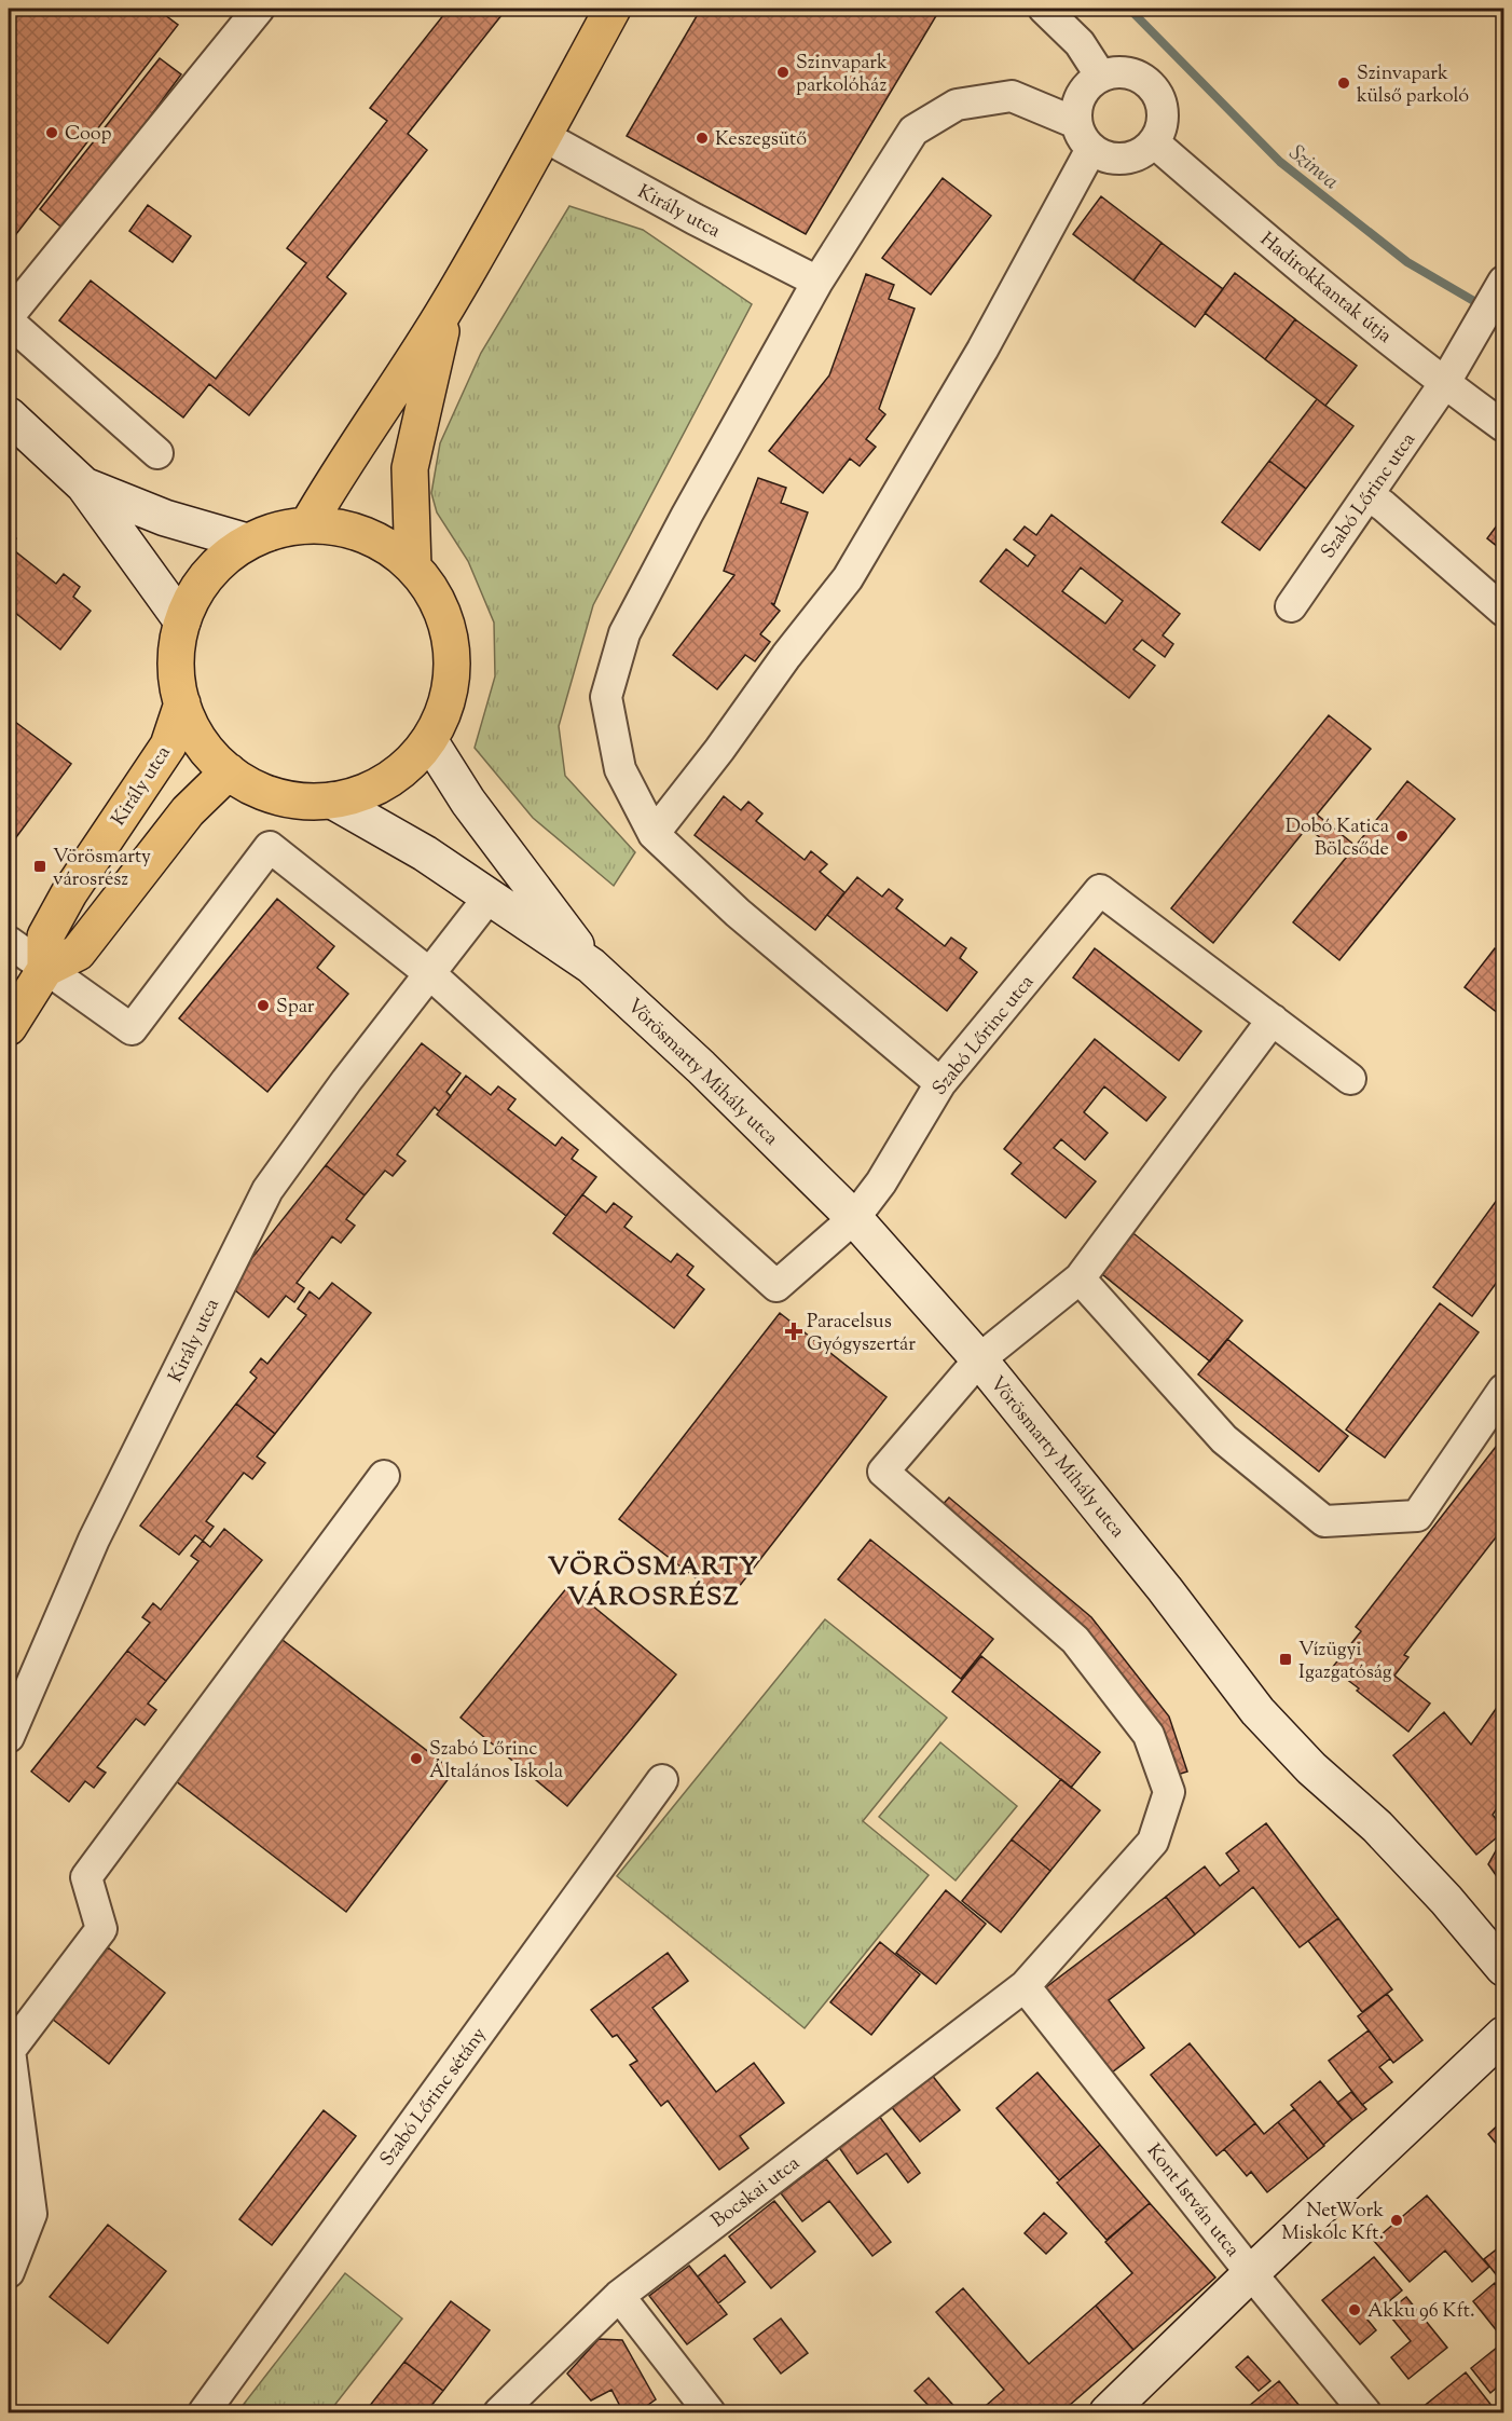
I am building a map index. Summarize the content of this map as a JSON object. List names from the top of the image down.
{
  "streets": {
    "main road": ["Király utca", "Vörösmarty Mihály utca"],
    "street": [
      "Hadirokkantak útja",
      "Szabó Lőrinc utca",
      "Szabó Lőrinc sétány",
      "Bocskai utca",
      "Kont István utca"
    ]
  },
  "crossings": [
    ["Király utca", "Szabó Lőrinc utca"],
    ["Király utca", "Vörösmarty Mihály utca"],
    ["Hadirokkantak útja", "Szabó Lőrinc utca"],
    ["Szabó Lőrinc utca", "Vörösmarty Mihály utca"],
    ["Vörösmarty Mihály utca", "Bocskai utca"],
    ["Bocskai utca", "Kont István utca"]
  ],
  "districts": ["VÖRÖSMARTY VÁROSRÉSZ"],
  "water": ["Szinva"],
  "places": {
    "other": [
      "Szinvapark parkolóház",
      "Szinvapark külső parkoló",
      "Coop",
      "Keszegsütő",
      "Dobó Katica Bölcsőde",
      "Spar",
      "Szabó Lőrinc Általános Iskola",
      "NetWork Miskolc Kft.",
      "Akku 96 Kft."
    ],
    "transit": ["Vörösmarty városrész", "Vízügyi Igazgatóság"],
    "health": ["Paracelsus Gyógyszertár"]
  }
}
